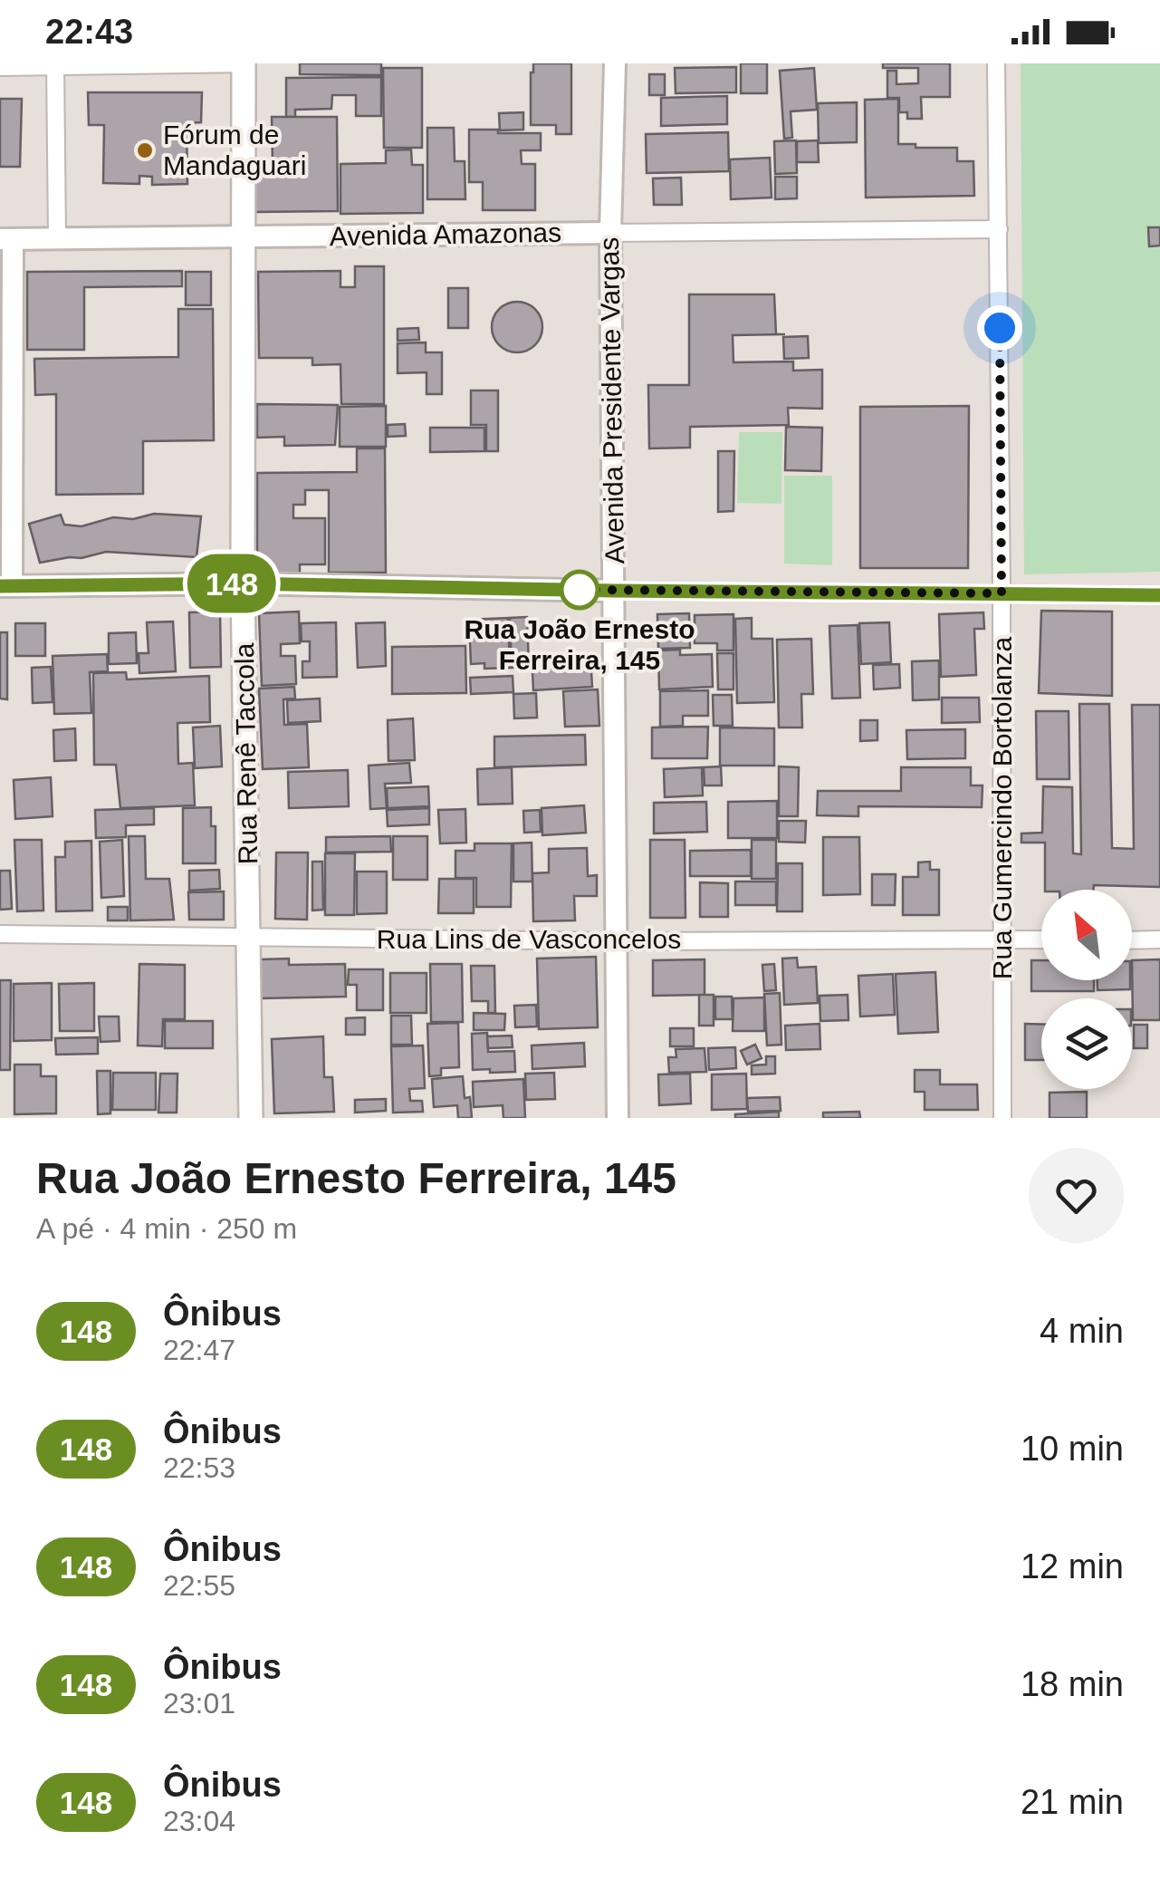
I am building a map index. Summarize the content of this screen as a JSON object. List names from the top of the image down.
{
  "streets": {
    "main road": ["Rua Renê Taccola"],
    "street": [
      "Avenida Amazonas",
      "Avenida Presidente Vargas",
      "Rua Gumercindo Bortolanza",
      "Rua Lins de Vasconcelos"
    ]
  },
  "crossings": [
    ["Avenida Amazonas", "Avenida Presidente Vargas"],
    ["Avenida Amazonas", "Rua Renê Taccola"],
    ["Avenida Amazonas", "Rua Gumercindo Bortolanza"],
    ["Avenida Presidente Vargas", "Rua Lins de Vasconcelos"],
    ["Rua Renê Taccola", "Rua Lins de Vasconcelos"],
    ["Rua Gumercindo Bortolanza", "Rua Lins de Vasconcelos"]
  ],
  "places": ["Fórum de Mandaguari", "Rua João Ernesto Ferreira, 145"],
  "lines": ["bus line 148"],
  "north": "top left",
  "page": {
    "status": "22:43",
    "on_map": "148",
    "heading": ["Rua João Ernesto Ferreira, 145", "A pé · 4 min · 250 m"],
    "list": [
      {
        "mark": "148",
        "name": "Ônibus",
        "note": "22:47",
        "value": "4 min"
      },
      {
        "mark": "148",
        "name": "Ônibus",
        "note": "22:53",
        "value": "10 min"
      },
      {
        "mark": "148",
        "name": "Ônibus",
        "note": "22:55",
        "value": "12 min"
      },
      {
        "mark": "148",
        "name": "Ônibus",
        "note": "23:01",
        "value": "18 min"
      },
      {
        "mark": "148",
        "name": "Ônibus",
        "note": "23:04",
        "value": "21 min"
      }
    ]
  }
}
